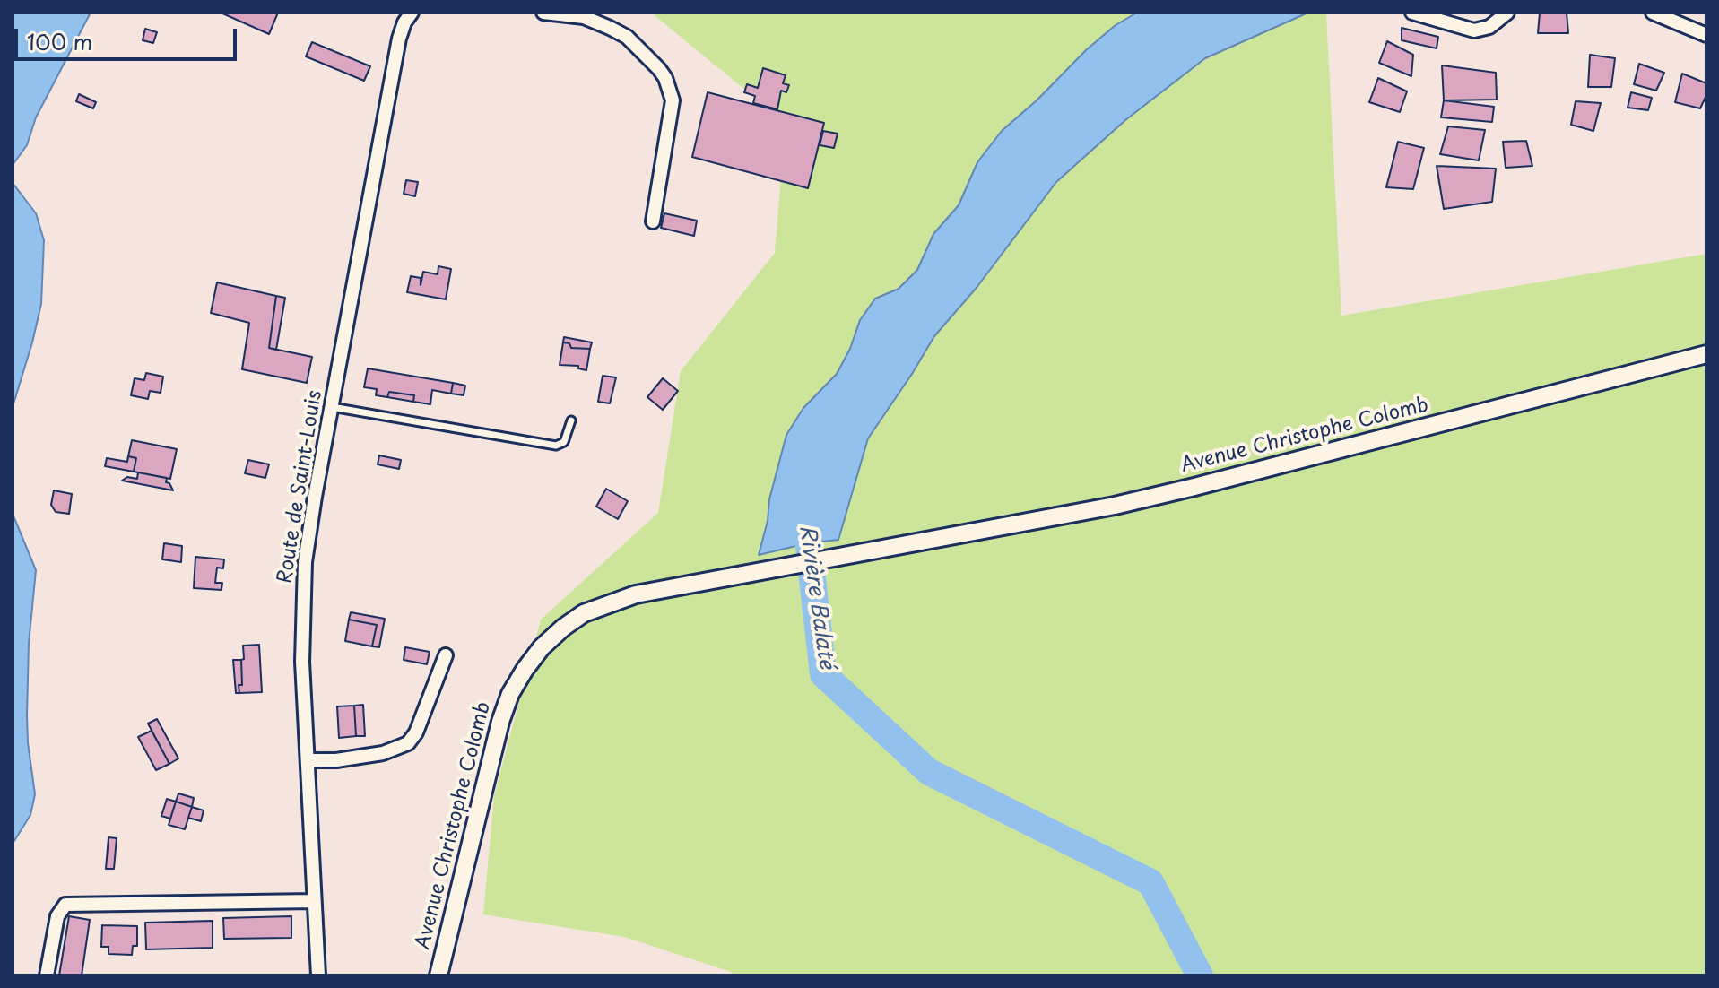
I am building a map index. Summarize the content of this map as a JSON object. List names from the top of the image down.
{
  "streets": {
    "street": ["Avenue Christophe Colomb", "Route de Saint-Louis"]
  },
  "water": ["Rivière Balaté"],
  "scale_bar": "100 m"
}
